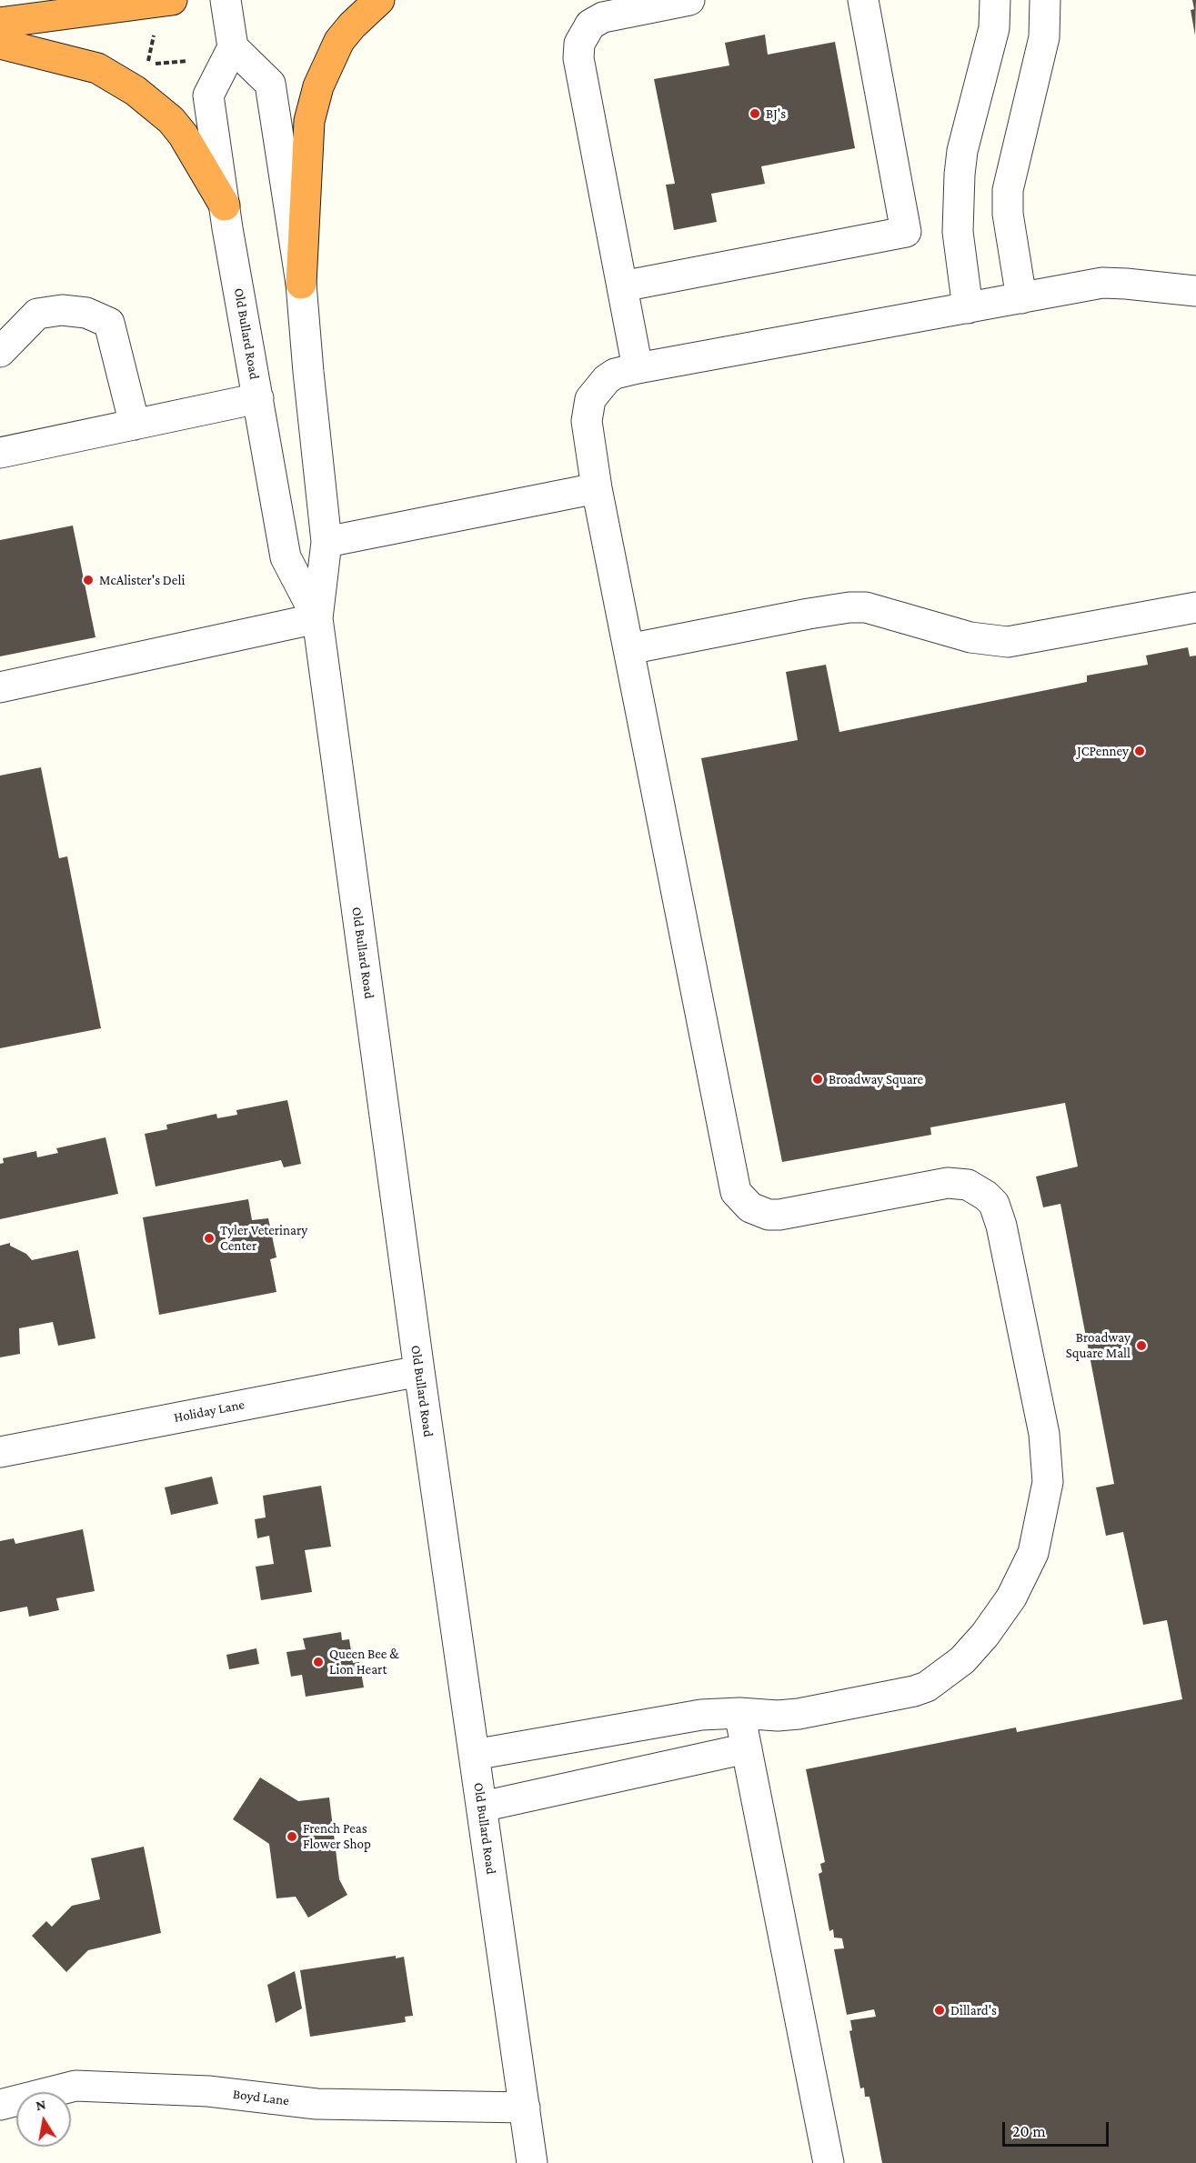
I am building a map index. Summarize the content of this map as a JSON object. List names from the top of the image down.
{
  "streets": {
    "street": ["Old Bullard Road", "Holiday Lane", "Boyd Lane"]
  },
  "crossings": [
    ["Old Bullard Road", "Holiday Lane"],
    ["Old Bullard Road", "Boyd Lane"]
  ],
  "places": [
    "BJ's",
    "McAlister's Deli",
    "JCPenney",
    "Broadway Square",
    "Tyler Veterinary Center",
    "Broadway Square Mall",
    "Queen Bee & Lion Heart",
    "French Peas Flower Shop",
    "Dillard's"
  ],
  "scale_bar": "20 m",
  "north": "top"
}
